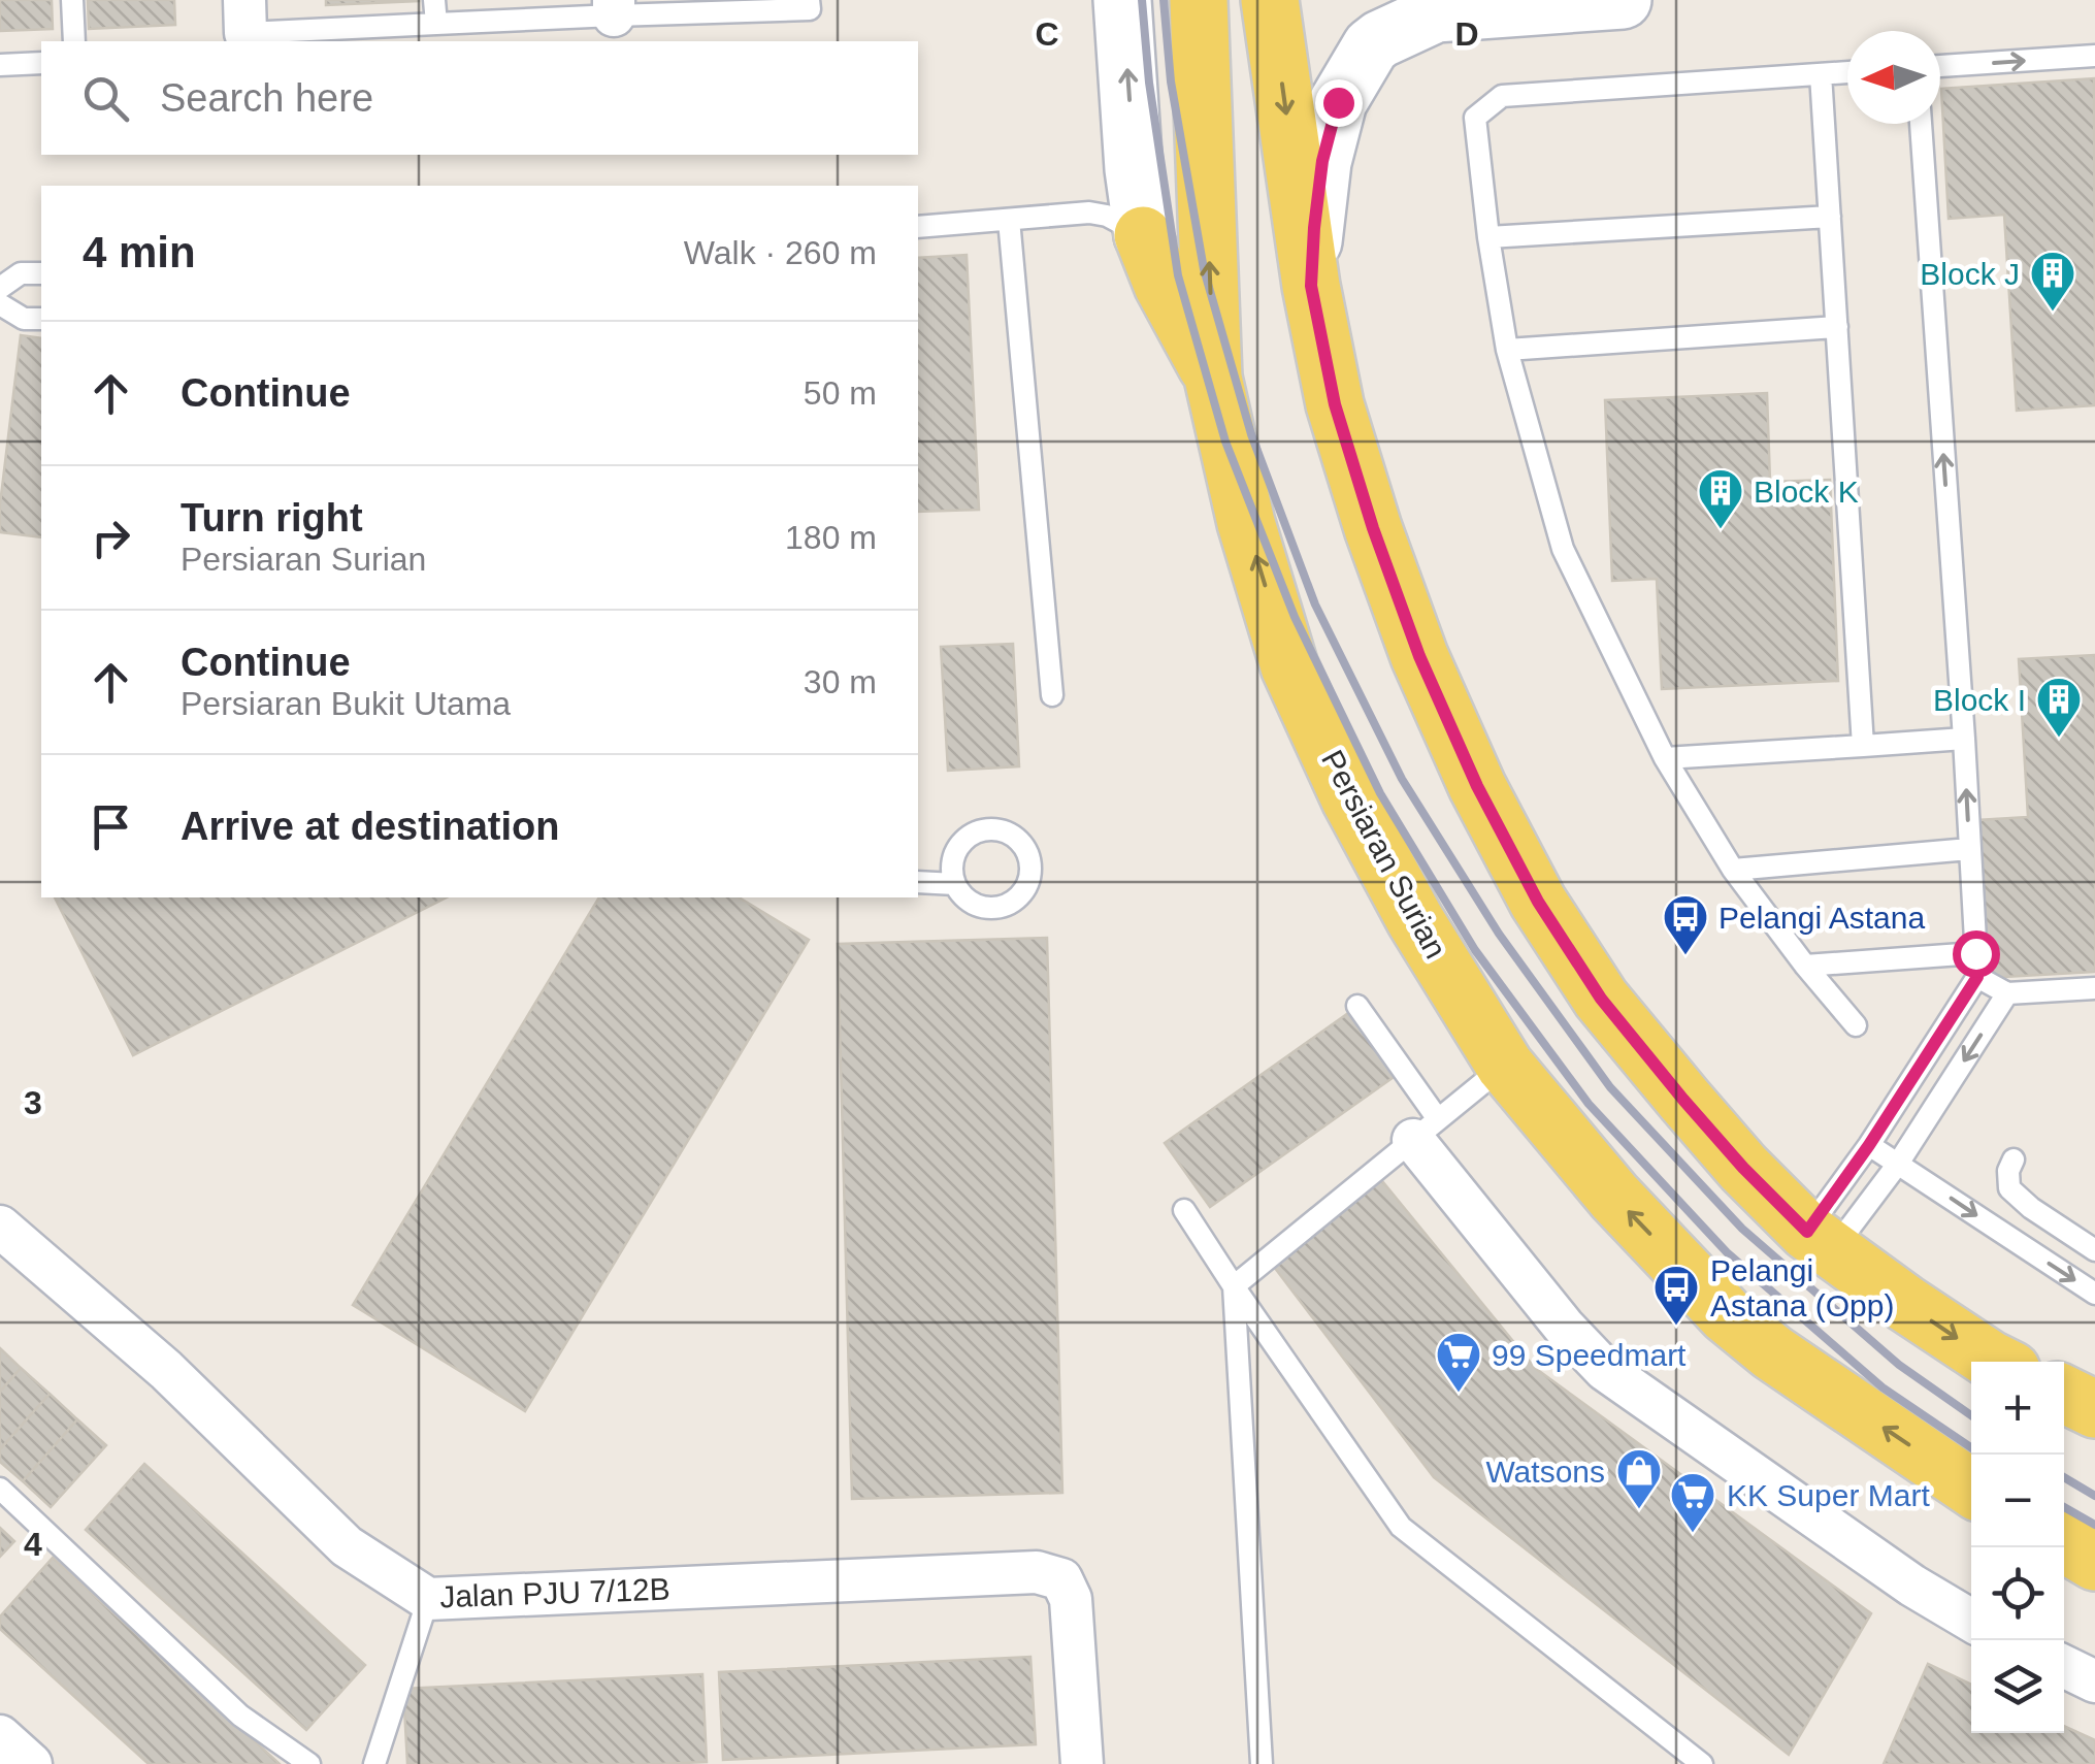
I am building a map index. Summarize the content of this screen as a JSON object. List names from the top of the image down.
{
  "streets": {
    "main road": ["Persiaran Surian"],
    "street": ["Jalan PJU 7/12B"]
  },
  "places": {
    "building": ["Block J", "Block K", "Block I"],
    "bus stop": ["Pelangi Astana", "Pelangi Astana (Opp)"],
    "supermarket": ["99 Speedmart", "KK Super Mart"],
    "shop": ["Watsons"]
  },
  "north": "left",
  "page": {
    "search": "Search here",
    "heading": ["4 min", "Walk · 260 m"],
    "list": [
      ["Continue", "50 m"],
      ["Turn right", "Persiaran Surian", "180 m"],
      ["Continue", "Persiaran Bukit Utama", "30 m"],
      "Arrive at destination"
    ],
    "map_buttons": ["+", "−"]
  },
  "grid": {
    "columns": ["C", "D"],
    "rows": ["3", "4"]
  }
}
